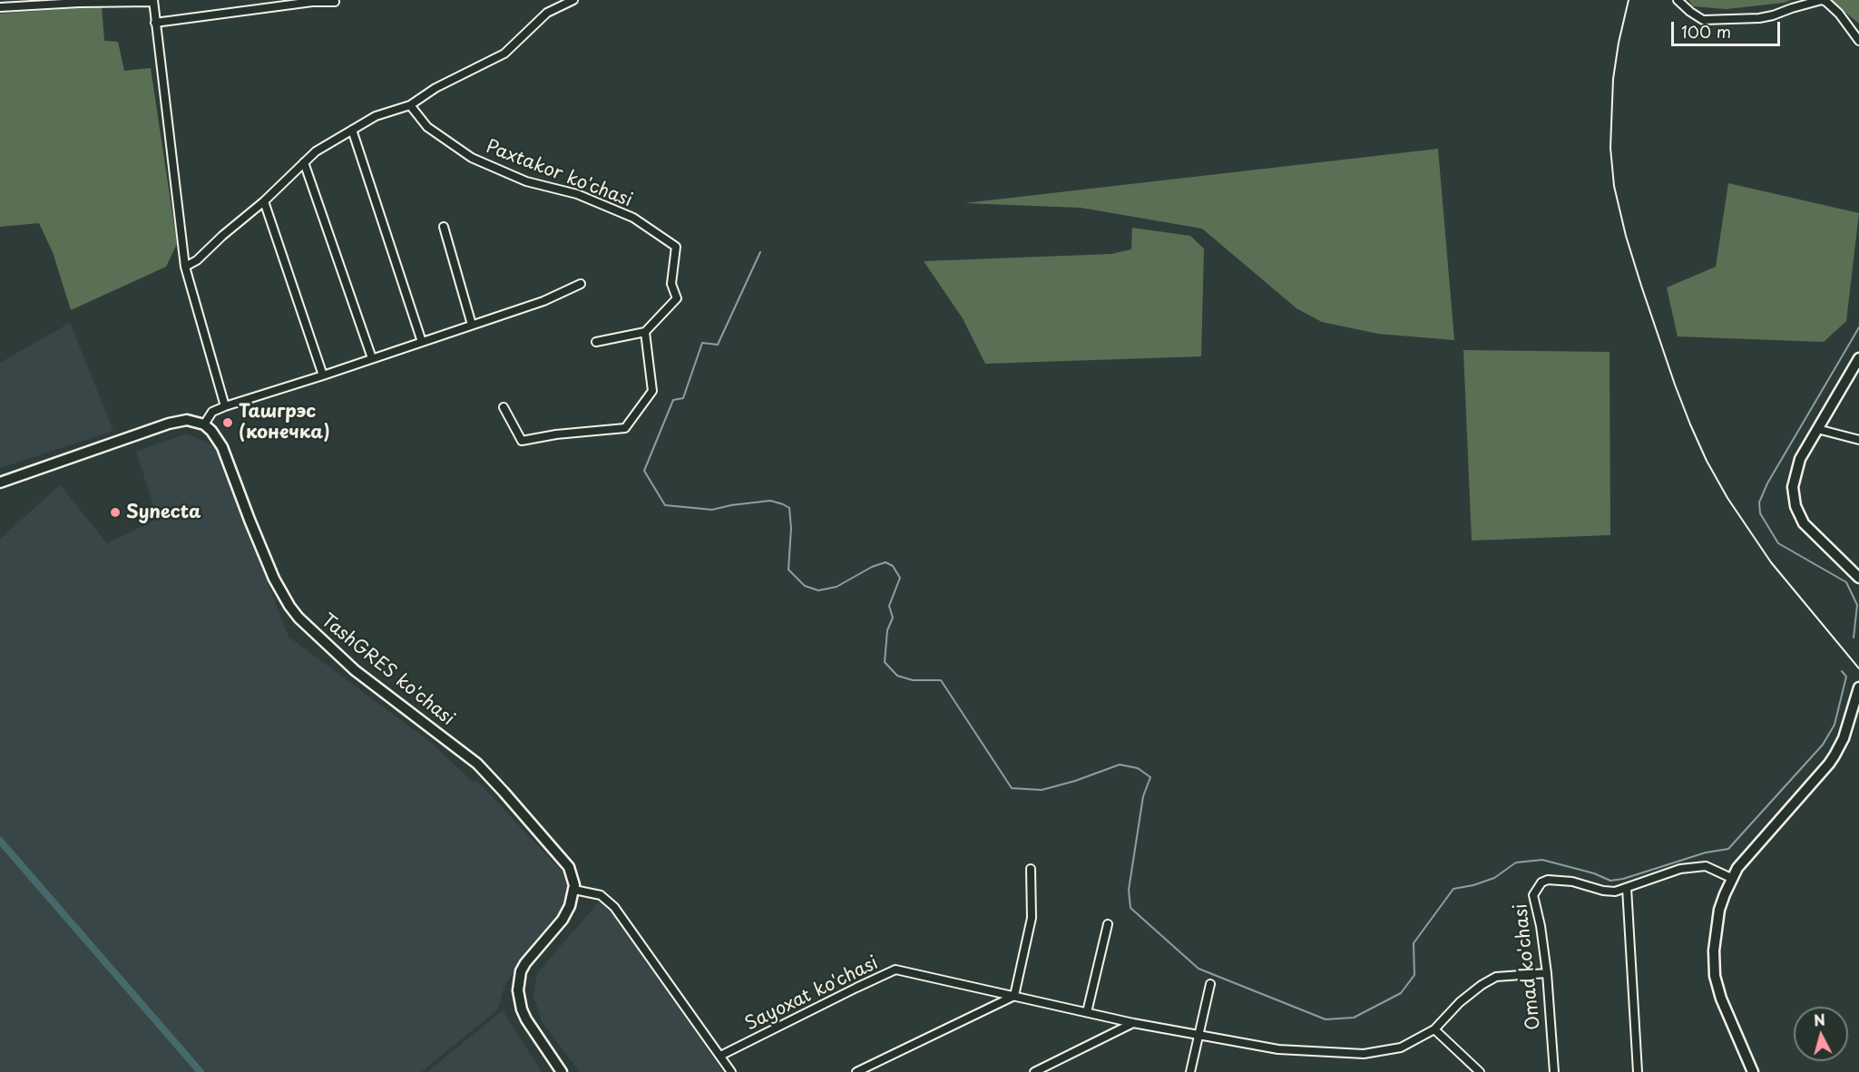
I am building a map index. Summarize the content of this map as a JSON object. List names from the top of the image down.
{
  "streets": {
    "main road": ["TashGRES ko'chasi"],
    "street": ["Paxtakor ko'chasi", "Omad ko'chasi", "Sayoxat ko'chasi"]
  },
  "crossings": [
    ["Omad ko'chasi", "Sayoxat ko'chasi"]
  ],
  "places": ["Ташгрэс (конечка)", "Synecta"],
  "scale_bar": "100 m",
  "north": "top"
}
